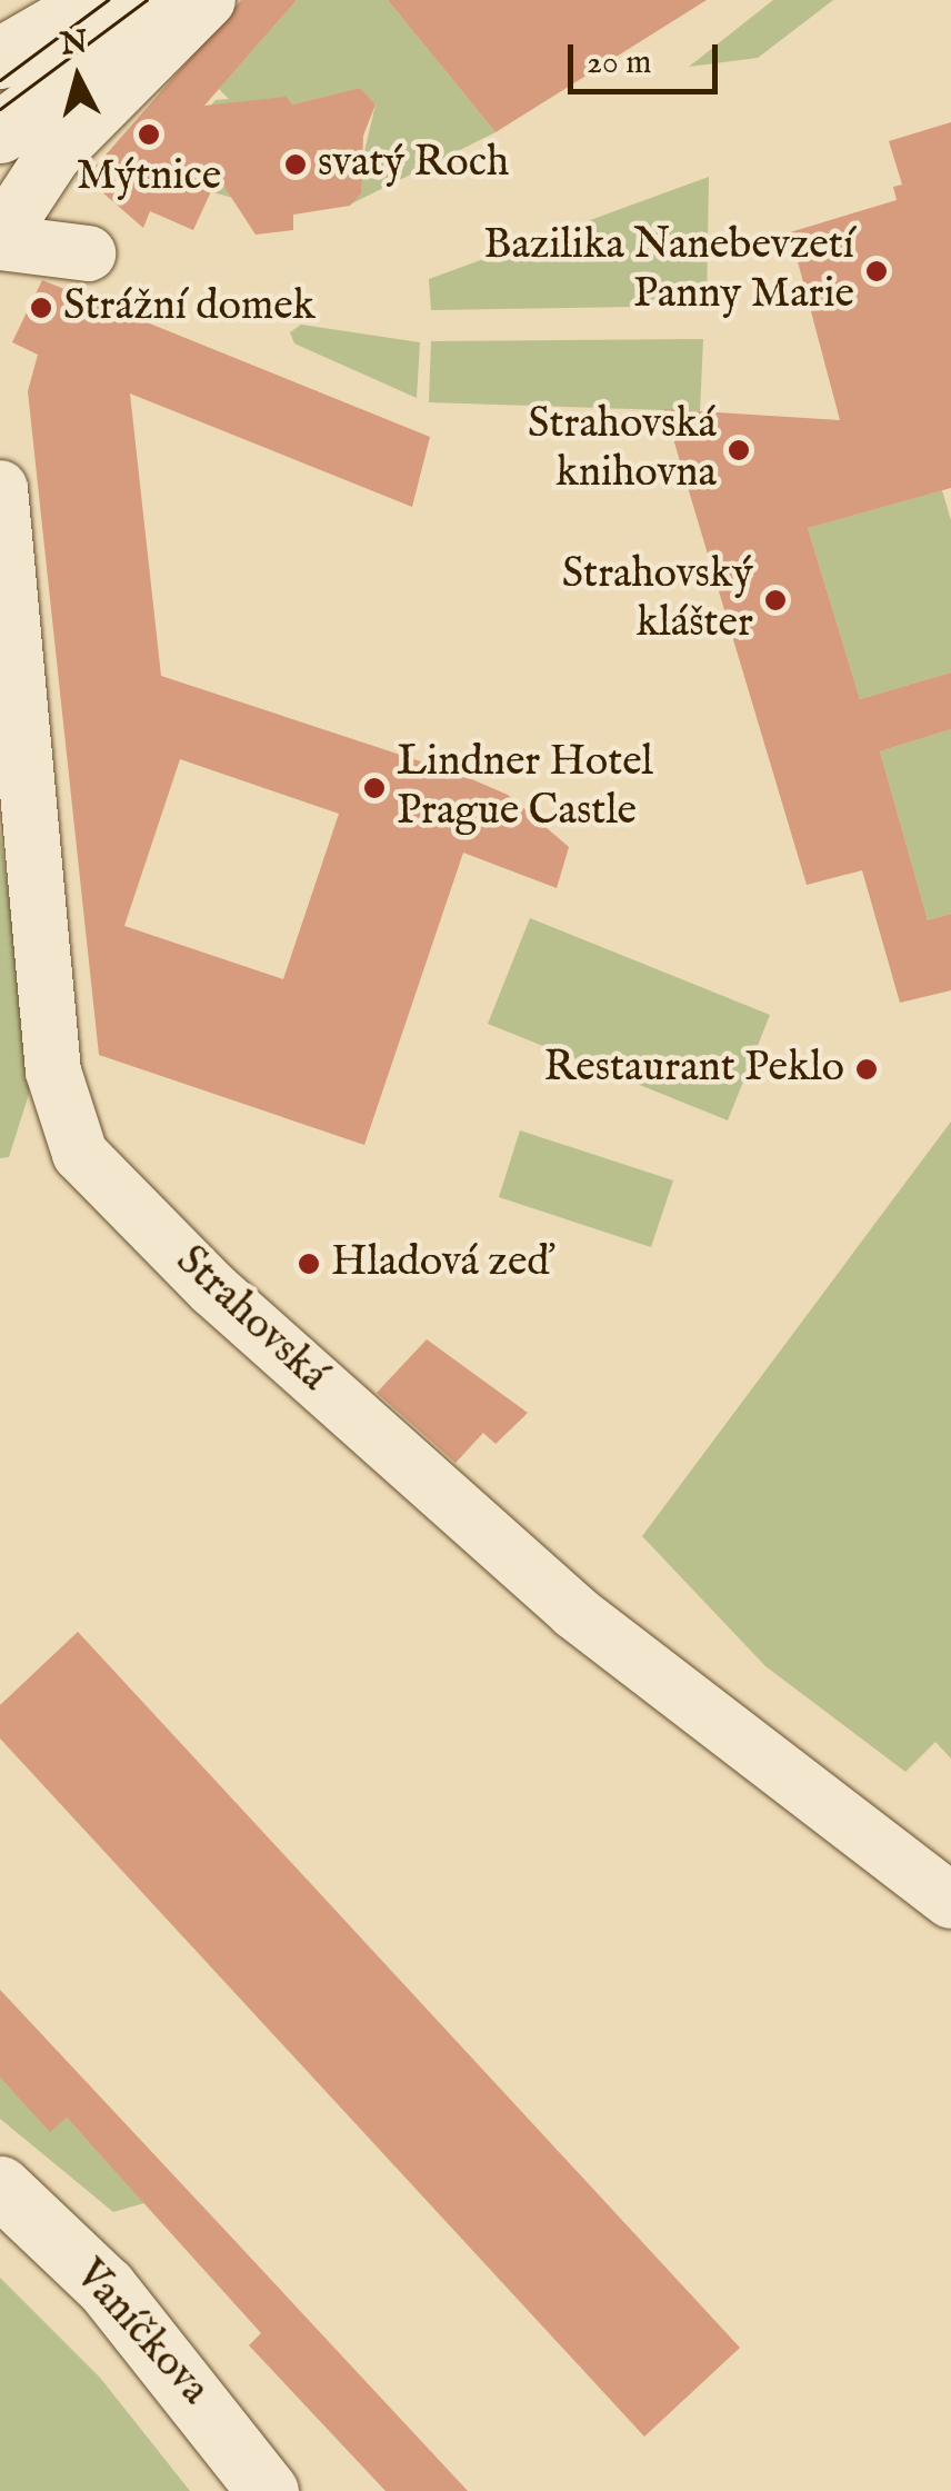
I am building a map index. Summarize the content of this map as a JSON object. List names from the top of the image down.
{
  "streets": {
    "main road": ["Vaníčkova"],
    "street": ["Strahovská"]
  },
  "places": [
    "Mýtnice",
    "svatý Roch",
    "Bazilika Nanebevzetí Panny Marie",
    "Strážní domek",
    "Strahovská knihovna",
    "Strahovský klášter",
    "Lindner Hotel Prague Castle",
    "Restaurant Peklo",
    "Hladová zeď"
  ],
  "scale_bar": "20 m",
  "north": "top"
}
